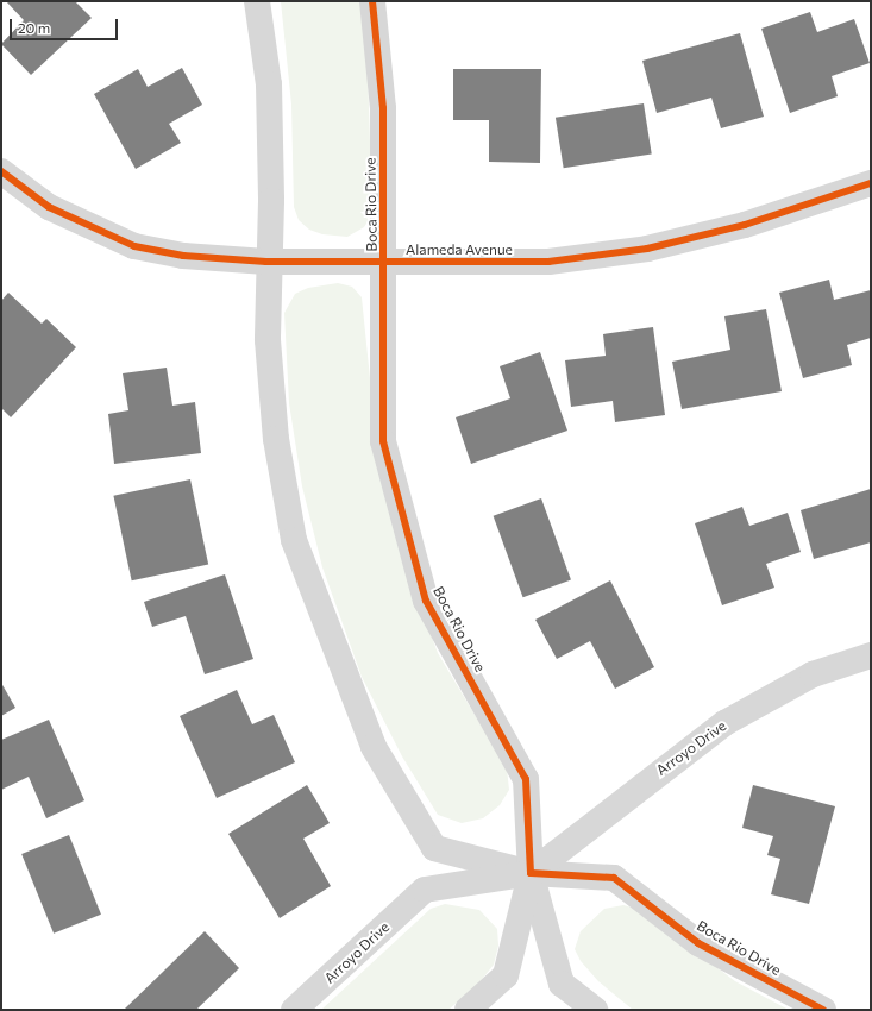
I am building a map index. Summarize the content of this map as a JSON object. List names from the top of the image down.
{
  "streets": {
    "street": ["Boca Rio Drive", "Alameda Avenue", "Arroyo Drive"]
  },
  "crossings": [
    ["Boca Rio Drive", "Alameda Avenue"],
    ["Boca Rio Drive", "Arroyo Drive"]
  ],
  "scale_bar": "20 m"
}
